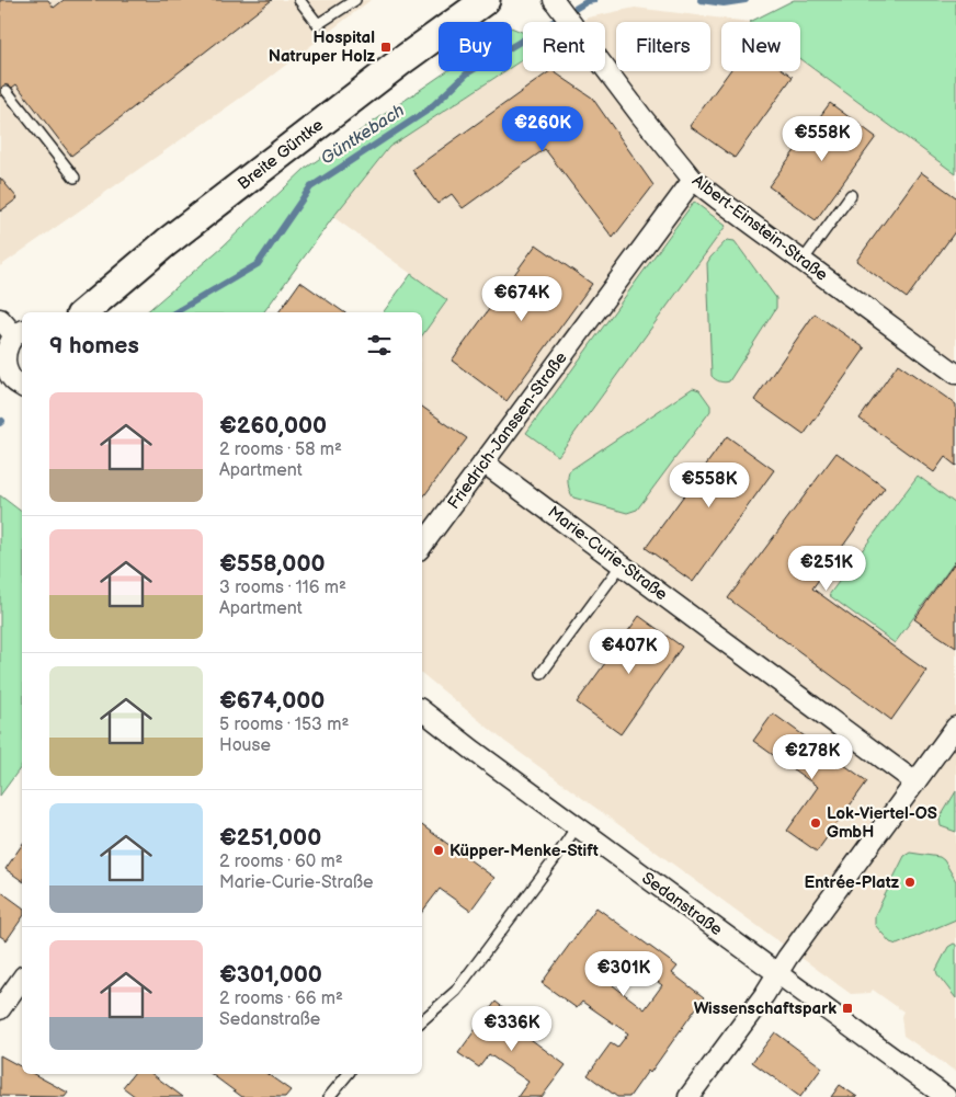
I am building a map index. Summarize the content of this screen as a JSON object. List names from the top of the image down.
{
  "streets": {
    "street": [
      "Breite Güntke",
      "Albert-Einstein-Straße",
      "Friedrich-Janssen-Straße",
      "Marie-Curie-Straße",
      "Sedanstraße"
    ]
  },
  "crossings": [
    ["Albert-Einstein-Straße", "Friedrich-Janssen-Straße"],
    ["Friedrich-Janssen-Straße", "Marie-Curie-Straße"]
  ],
  "water": ["Güntkebach"],
  "places": {
    "transit": ["Hospital Natruper Holz", "Wissenschaftspark"],
    "other": ["Lok-Viertel-OS GmbH", "Küpper-Menke-Stift", "Entrée-Platz"]
  },
  "page": {
    "chip": [
      "Buy",
      "Rent",
      "Filters",
      "New"
    ],
    "price": [
      "€260K",
      "€558K",
      "€674K",
      "€558K",
      "€251K",
      "€407K",
      "€278K",
      "€301K",
      "€336K"
    ],
    "heading": "9 homes",
    "list": [
      {
        "name": "€260,000",
        "note": "2 rooms · 58 m² · Apartment"
      },
      {
        "name": "€558,000",
        "note": "3 rooms · 116 m² · Apartment"
      },
      {
        "name": "€674,000",
        "note": "5 rooms · 153 m² · House"
      },
      {
        "name": "€251,000",
        "note": "2 rooms · 60 m² · Marie-Curie-Straße"
      },
      {
        "name": "€301,000",
        "note": "2 rooms · 66 m² · Sedanstraße"
      }
    ]
  }
}
